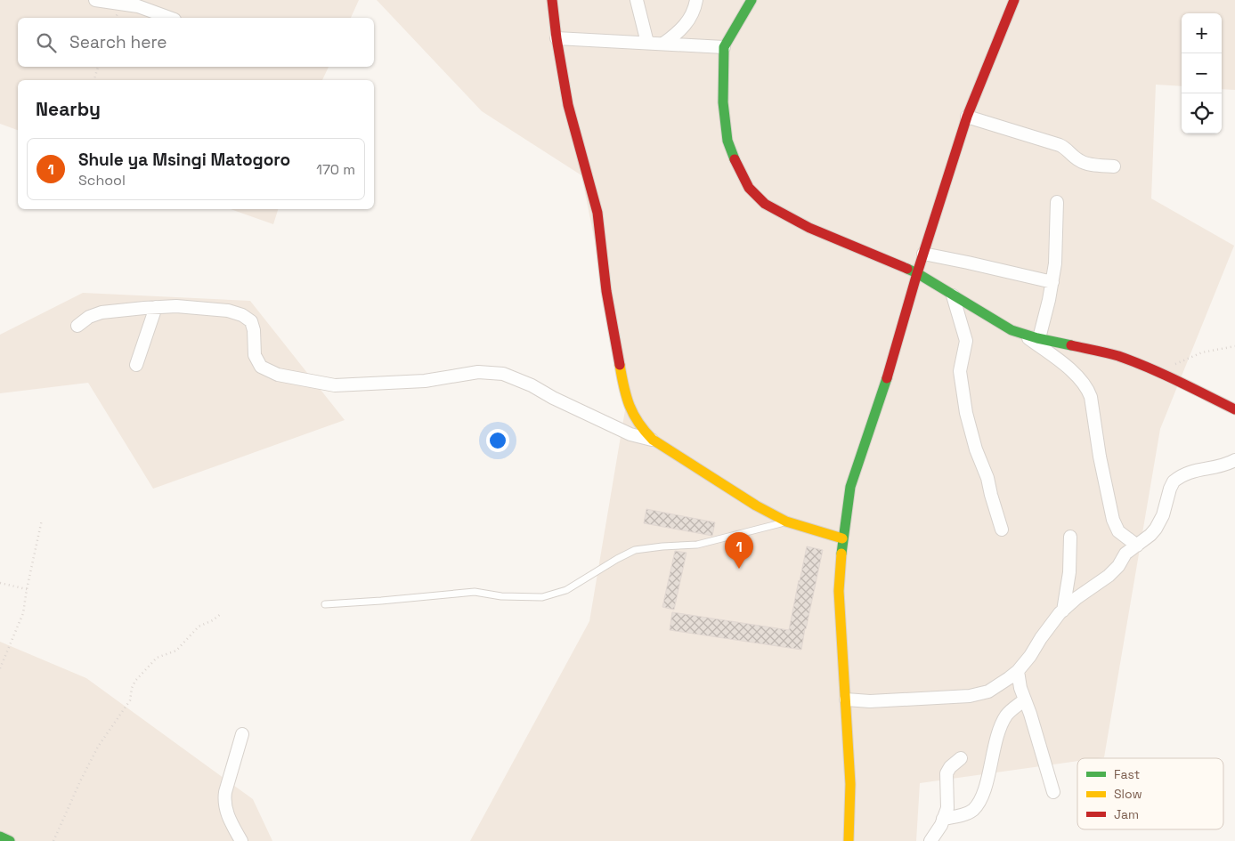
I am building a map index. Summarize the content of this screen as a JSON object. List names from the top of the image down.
{
  "legend": ["Fast", "Slow", "Jam"],
  "page": {
    "map_buttons": ["+", "−"],
    "search": "Search here",
    "heading": "Nearby",
    "list": [
      {
        "mark": "1",
        "name": "Shule ya Msingi Matogoro",
        "note": "School",
        "value": "170 m"
      }
    ],
    "pins": "1"
  }
}
